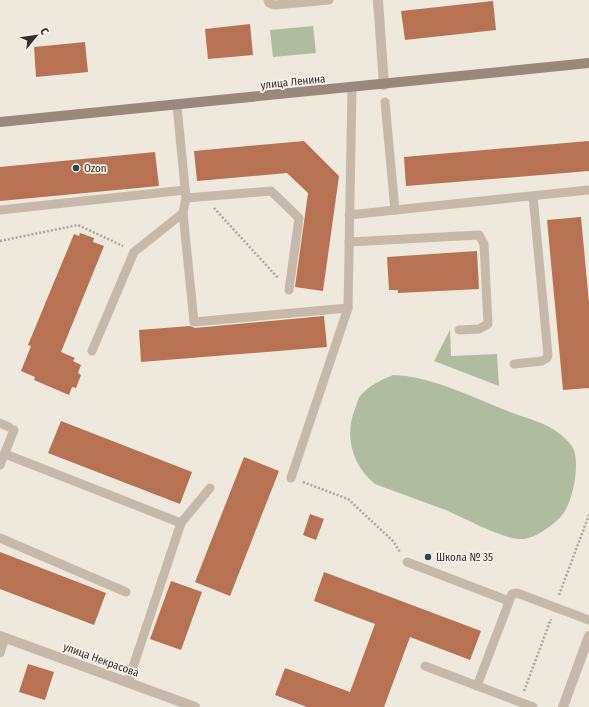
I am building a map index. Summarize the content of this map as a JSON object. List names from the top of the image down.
{
  "streets": {
    "main road": ["улица Ленина"],
    "street": ["улица Некрасова"]
  },
  "places": ["Ozon", "Школа № 35"],
  "north": "top right"
}
